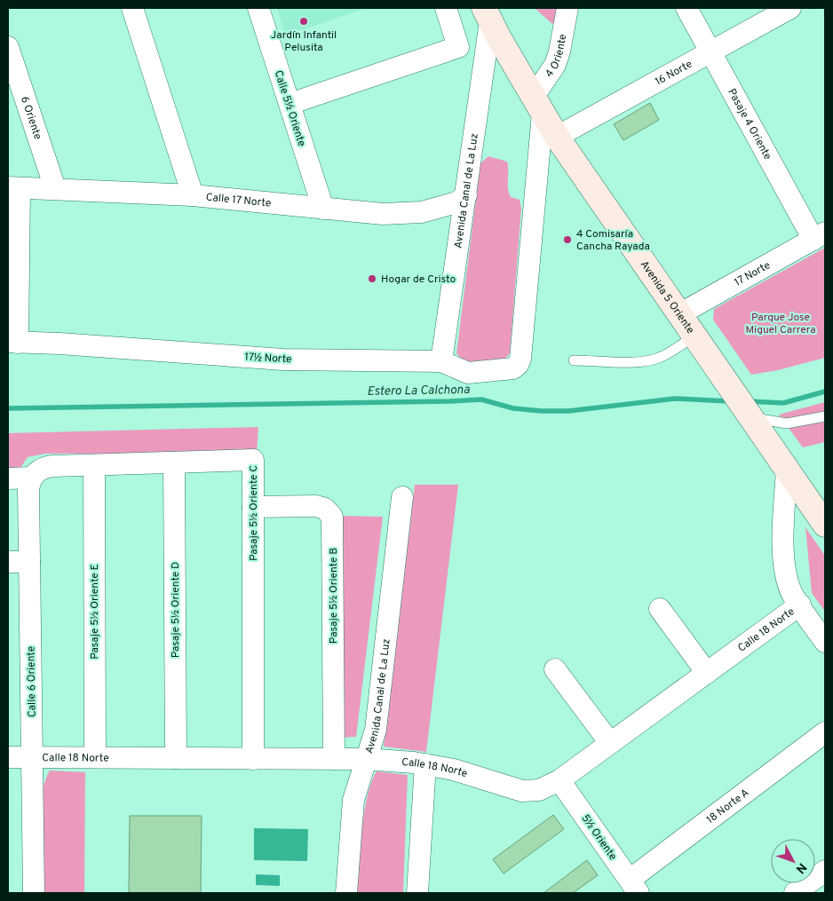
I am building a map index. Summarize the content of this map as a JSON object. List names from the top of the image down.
{
  "streets": {
    "street": [
      "4 Oriente",
      "16 Norte",
      "Calle 5½ Oriente",
      "6 Oriente",
      "Pasaje 4 Oriente",
      "Avenida Canal de La Luz",
      "Calle 17 Norte",
      "17 Norte",
      "Avenida 5 Oriente",
      "17½ Norte",
      "Pasaje 5½ Oriente C",
      "Pasaje 5½ Oriente B",
      "Pasaje 5½ Oriente D",
      "Pasaje 5½ Oriente E",
      "Calle 18 Norte",
      "Calle 6 Oriente",
      "18 Norte A",
      "5½ Oriente"
    ]
  },
  "crossings": [
    ["4 Oriente", "Avenida 5 Oriente"],
    ["4 Oriente", "17½ Norte"],
    ["16 Norte", "Pasaje 4 Oriente"],
    ["16 Norte", "Avenida 5 Oriente"],
    ["Calle 5½ Oriente", "Calle 17 Norte"],
    ["6 Oriente", "Calle 17 Norte"],
    ["Pasaje 4 Oriente", "17 Norte"],
    ["Avenida Canal de La Luz", "Calle 17 Norte"],
    ["Avenida Canal de La Luz", "Avenida 5 Oriente"],
    ["Avenida Canal de La Luz", "17½ Norte"],
    ["Avenida Canal de La Luz", "Calle 18 Norte"],
    ["17 Norte", "Avenida 5 Oriente"],
    ["Avenida 5 Oriente", "17½ Norte"],
    ["Pasaje 5½ Oriente C", "Pasaje 5½ Oriente B"],
    ["Pasaje 5½ Oriente C", "Pasaje 5½ Oriente D"],
    ["Pasaje 5½ Oriente C", "Pasaje 5½ Oriente E"],
    ["Pasaje 5½ Oriente C", "Calle 18 Norte"],
    ["Pasaje 5½ Oriente C", "Calle 6 Oriente"],
    ["Pasaje 5½ Oriente B", "Calle 18 Norte"],
    ["Pasaje 5½ Oriente D", "Calle 18 Norte"],
    ["Pasaje 5½ Oriente E", "Calle 18 Norte"],
    ["Calle 18 Norte", "Calle 6 Oriente"],
    ["Calle 18 Norte", "5½ Oriente"],
    ["18 Norte A", "5½ Oriente"]
  ],
  "water": ["Estero La Calchona"],
  "parks": ["Parque Jose Miguel Carrera"],
  "places": ["Jardín Infantil Pelusita", "4 Comisaría Cancha Rayada", "Hogar de Cristo"],
  "north": "bottom right"
}
